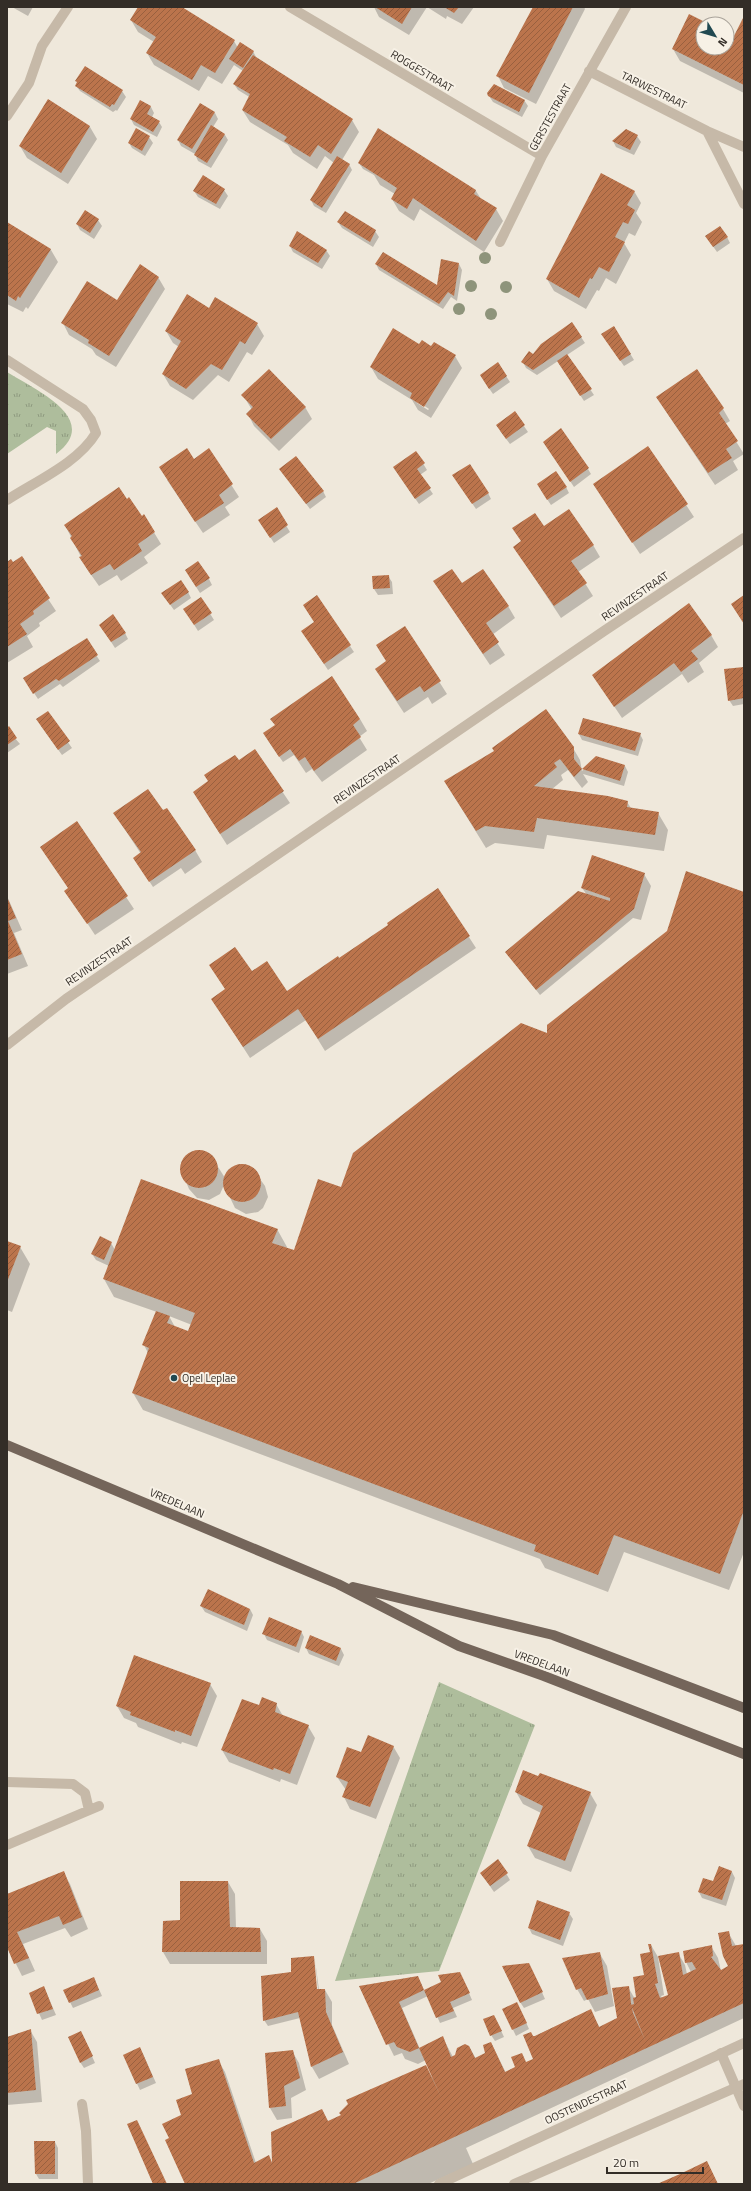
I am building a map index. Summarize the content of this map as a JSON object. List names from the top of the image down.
{
  "streets": {
    "main road": ["VREDELAAN"],
    "street": [
      "ROGGESTRAAT",
      "TARWESTRAAT",
      "GERSTESTRAAT",
      "REVINZESTRAAT",
      "OOSTENDESTRAAT"
    ]
  },
  "crossings": [
    ["ROGGESTRAAT", "GERSTESTRAAT"],
    ["TARWESTRAAT", "GERSTESTRAAT"]
  ],
  "places": ["Opel Leplae"],
  "scale_bar": "20 m",
  "north": "bottom right"
}
